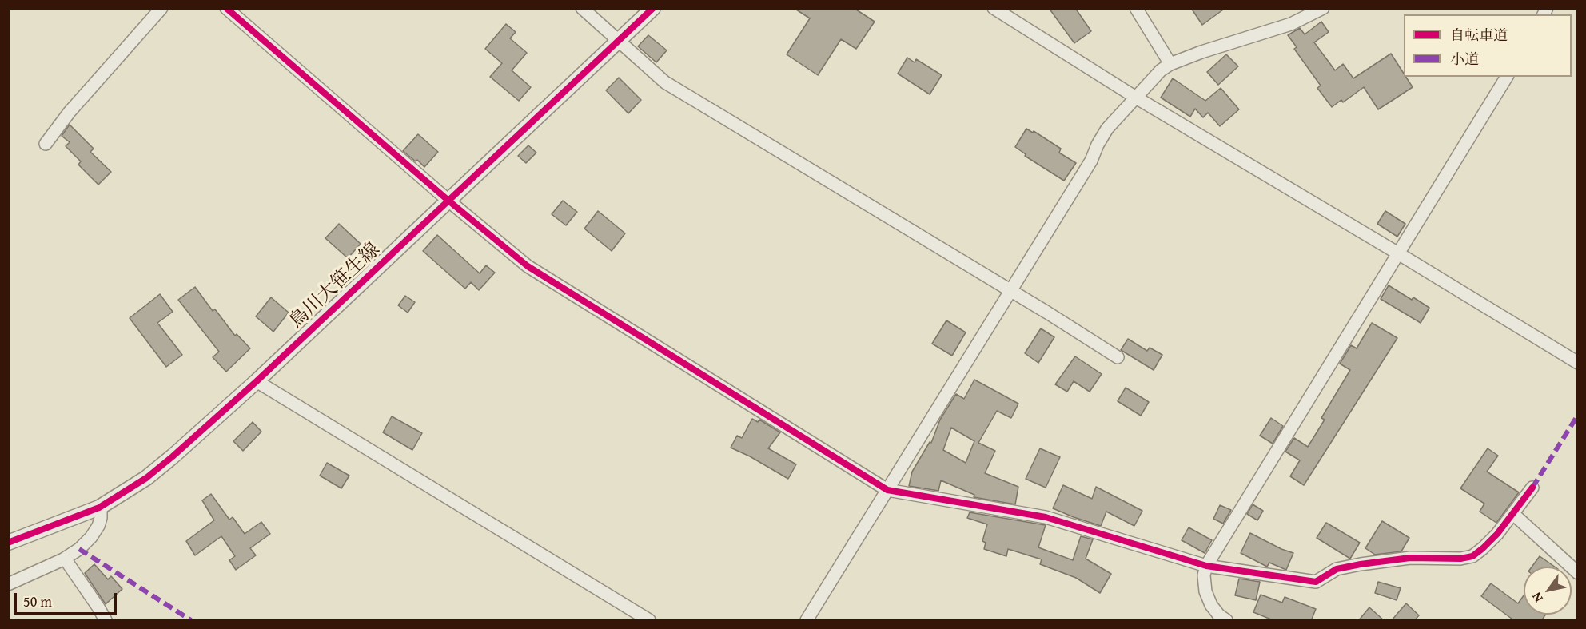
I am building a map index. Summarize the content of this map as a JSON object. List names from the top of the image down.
{
  "streets": {
    "street": ["鳥川大笹生線"]
  },
  "legend": ["自転車道", "小道"],
  "scale_bar": "50 m",
  "north": "bottom left"
}
